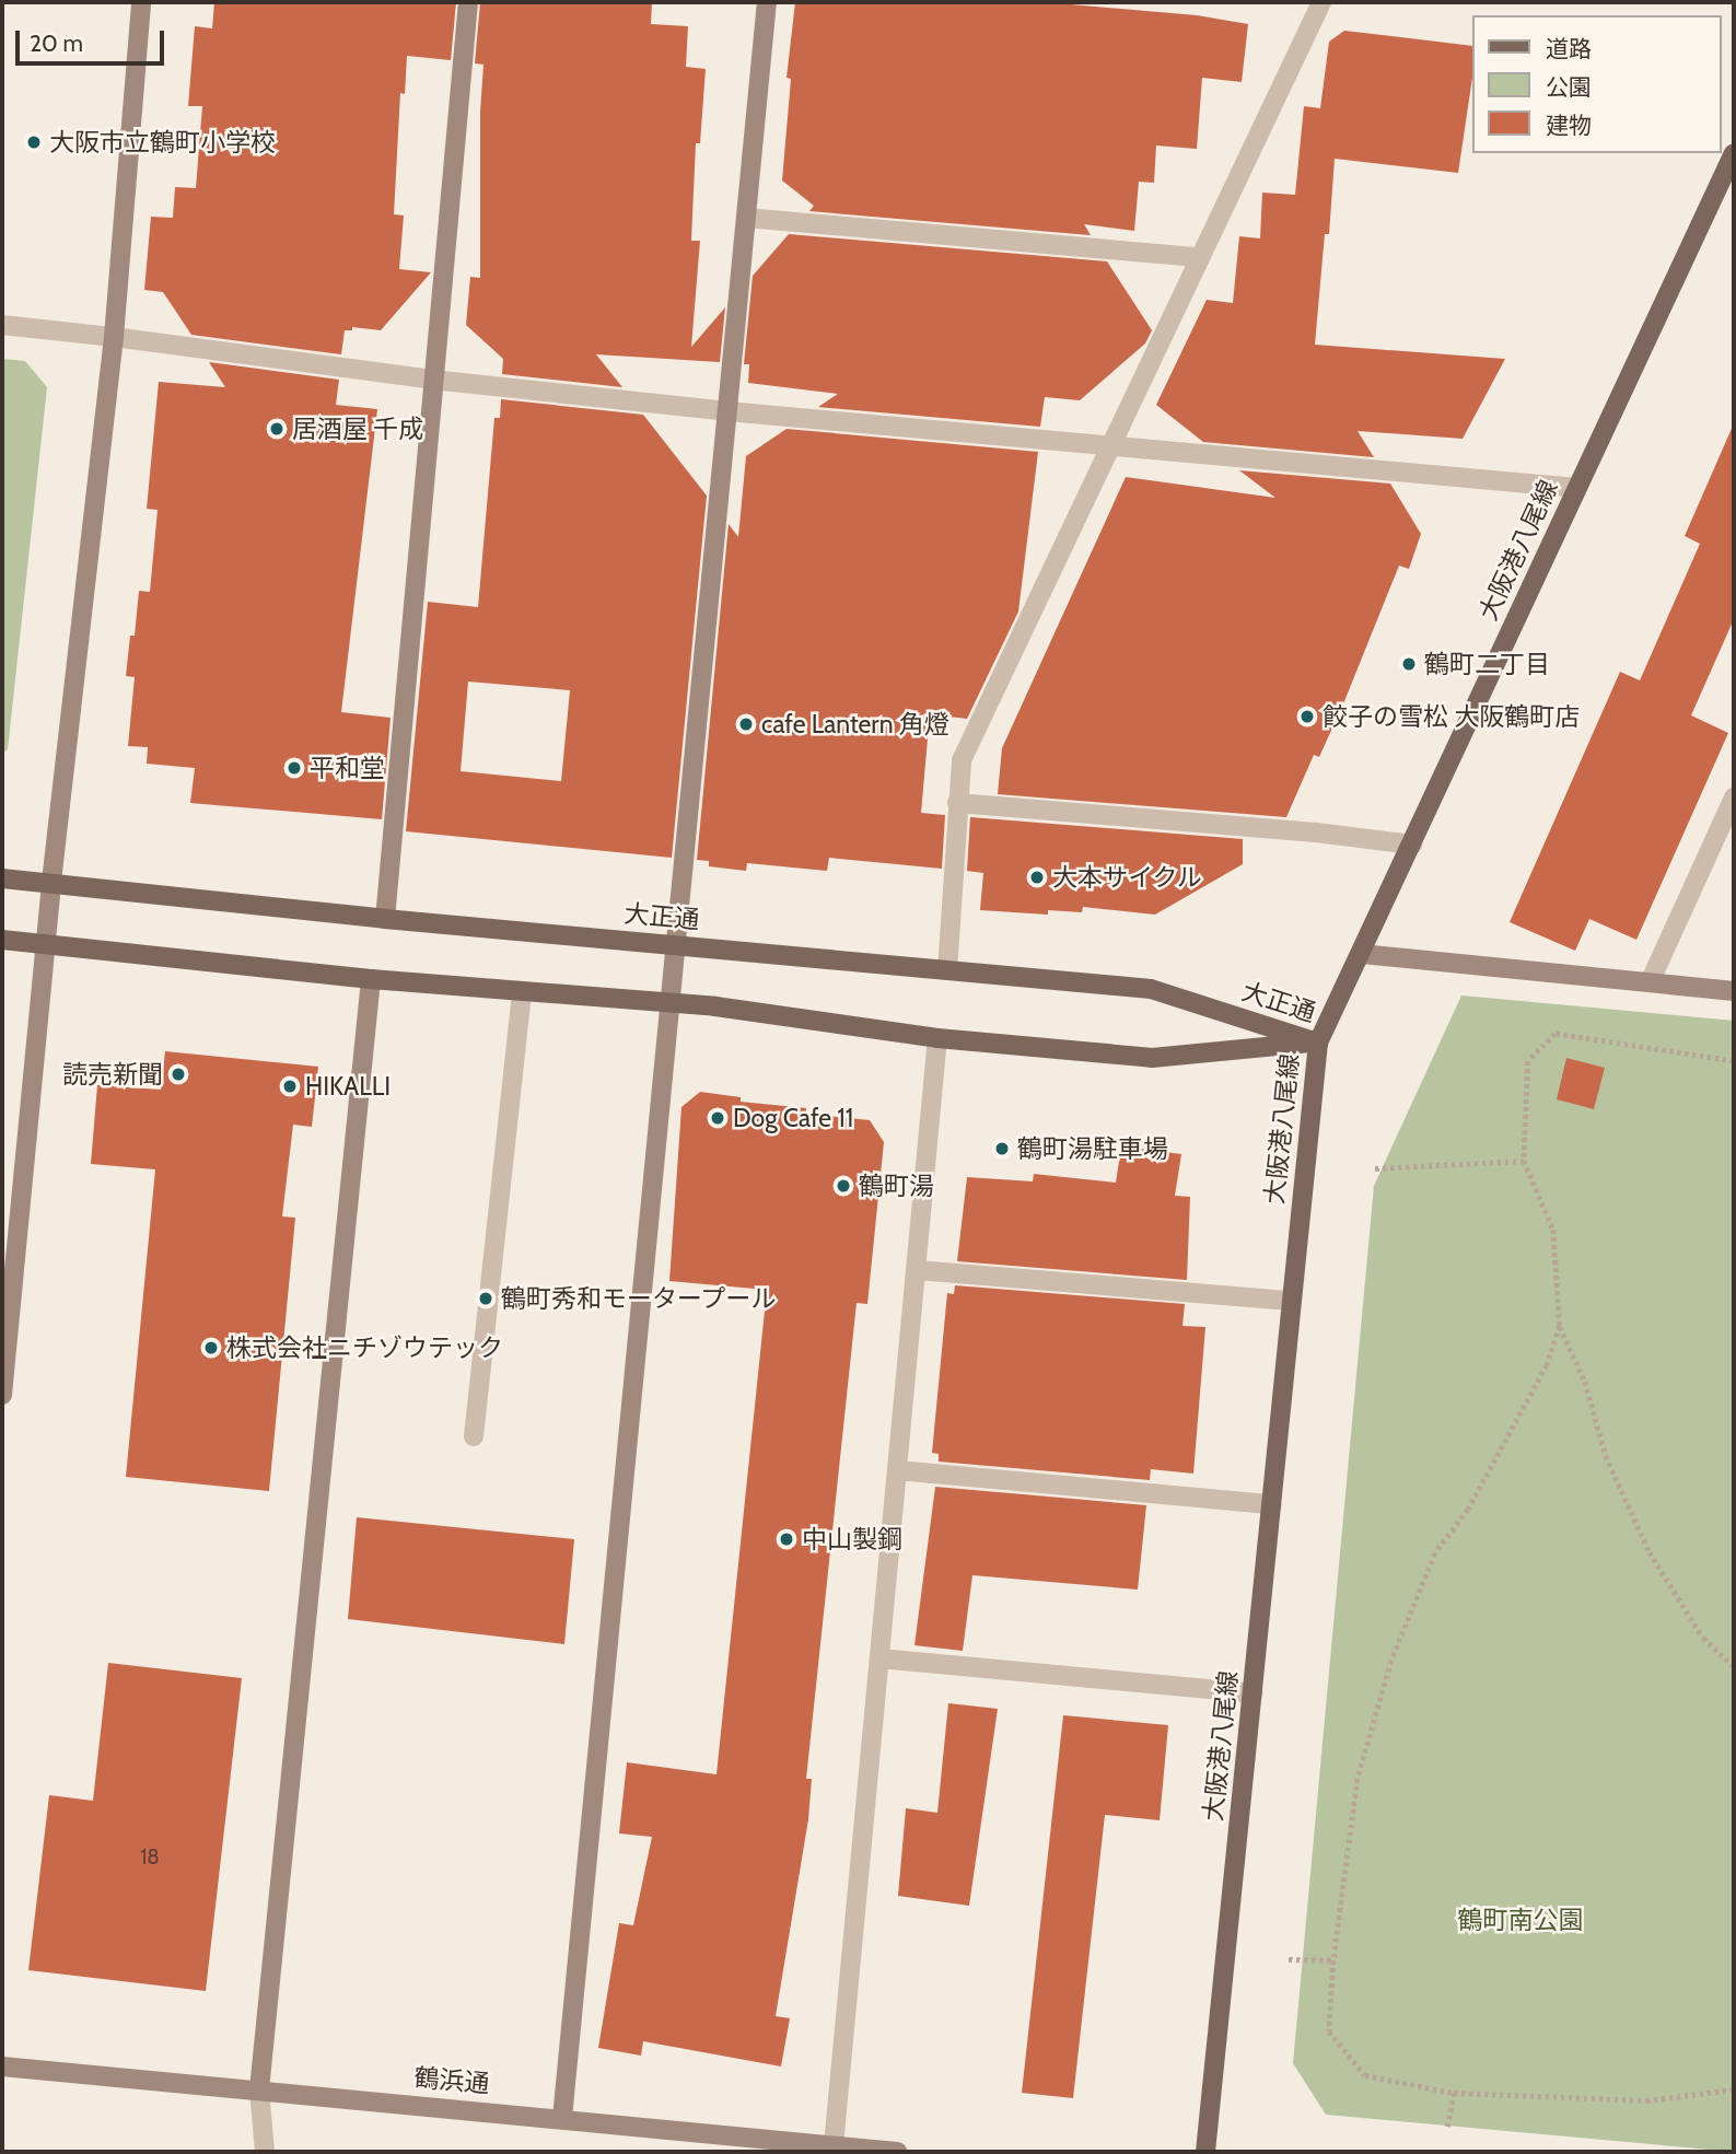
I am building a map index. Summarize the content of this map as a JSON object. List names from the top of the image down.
{
  "streets": {
    "main road": ["大阪港八尾線", "大正通"],
    "street": ["鶴浜通"]
  },
  "crossings": [
    ["大阪港八尾線", "大正通"]
  ],
  "parks": ["鶴町南公園"],
  "places": [
    "大阪市立鶴町小学校",
    "居酒屋 千成",
    "鶴町二丁目",
    "餃子の雪松 大阪鶴町店",
    "cafe Lantern 角燈",
    "平和堂",
    "大本サイクル",
    "読売新聞",
    "HIKALLI",
    "Dog Cafe 11",
    "鶴町湯駐車場",
    "鶴町湯",
    "鶴町秀和モータープール",
    "株式会社ニチゾウテック",
    "中山製鋼"
  ],
  "house_numbers": ["18"],
  "legend": ["道路", "公園", "建物"],
  "scale_bar": "20 m"
}
